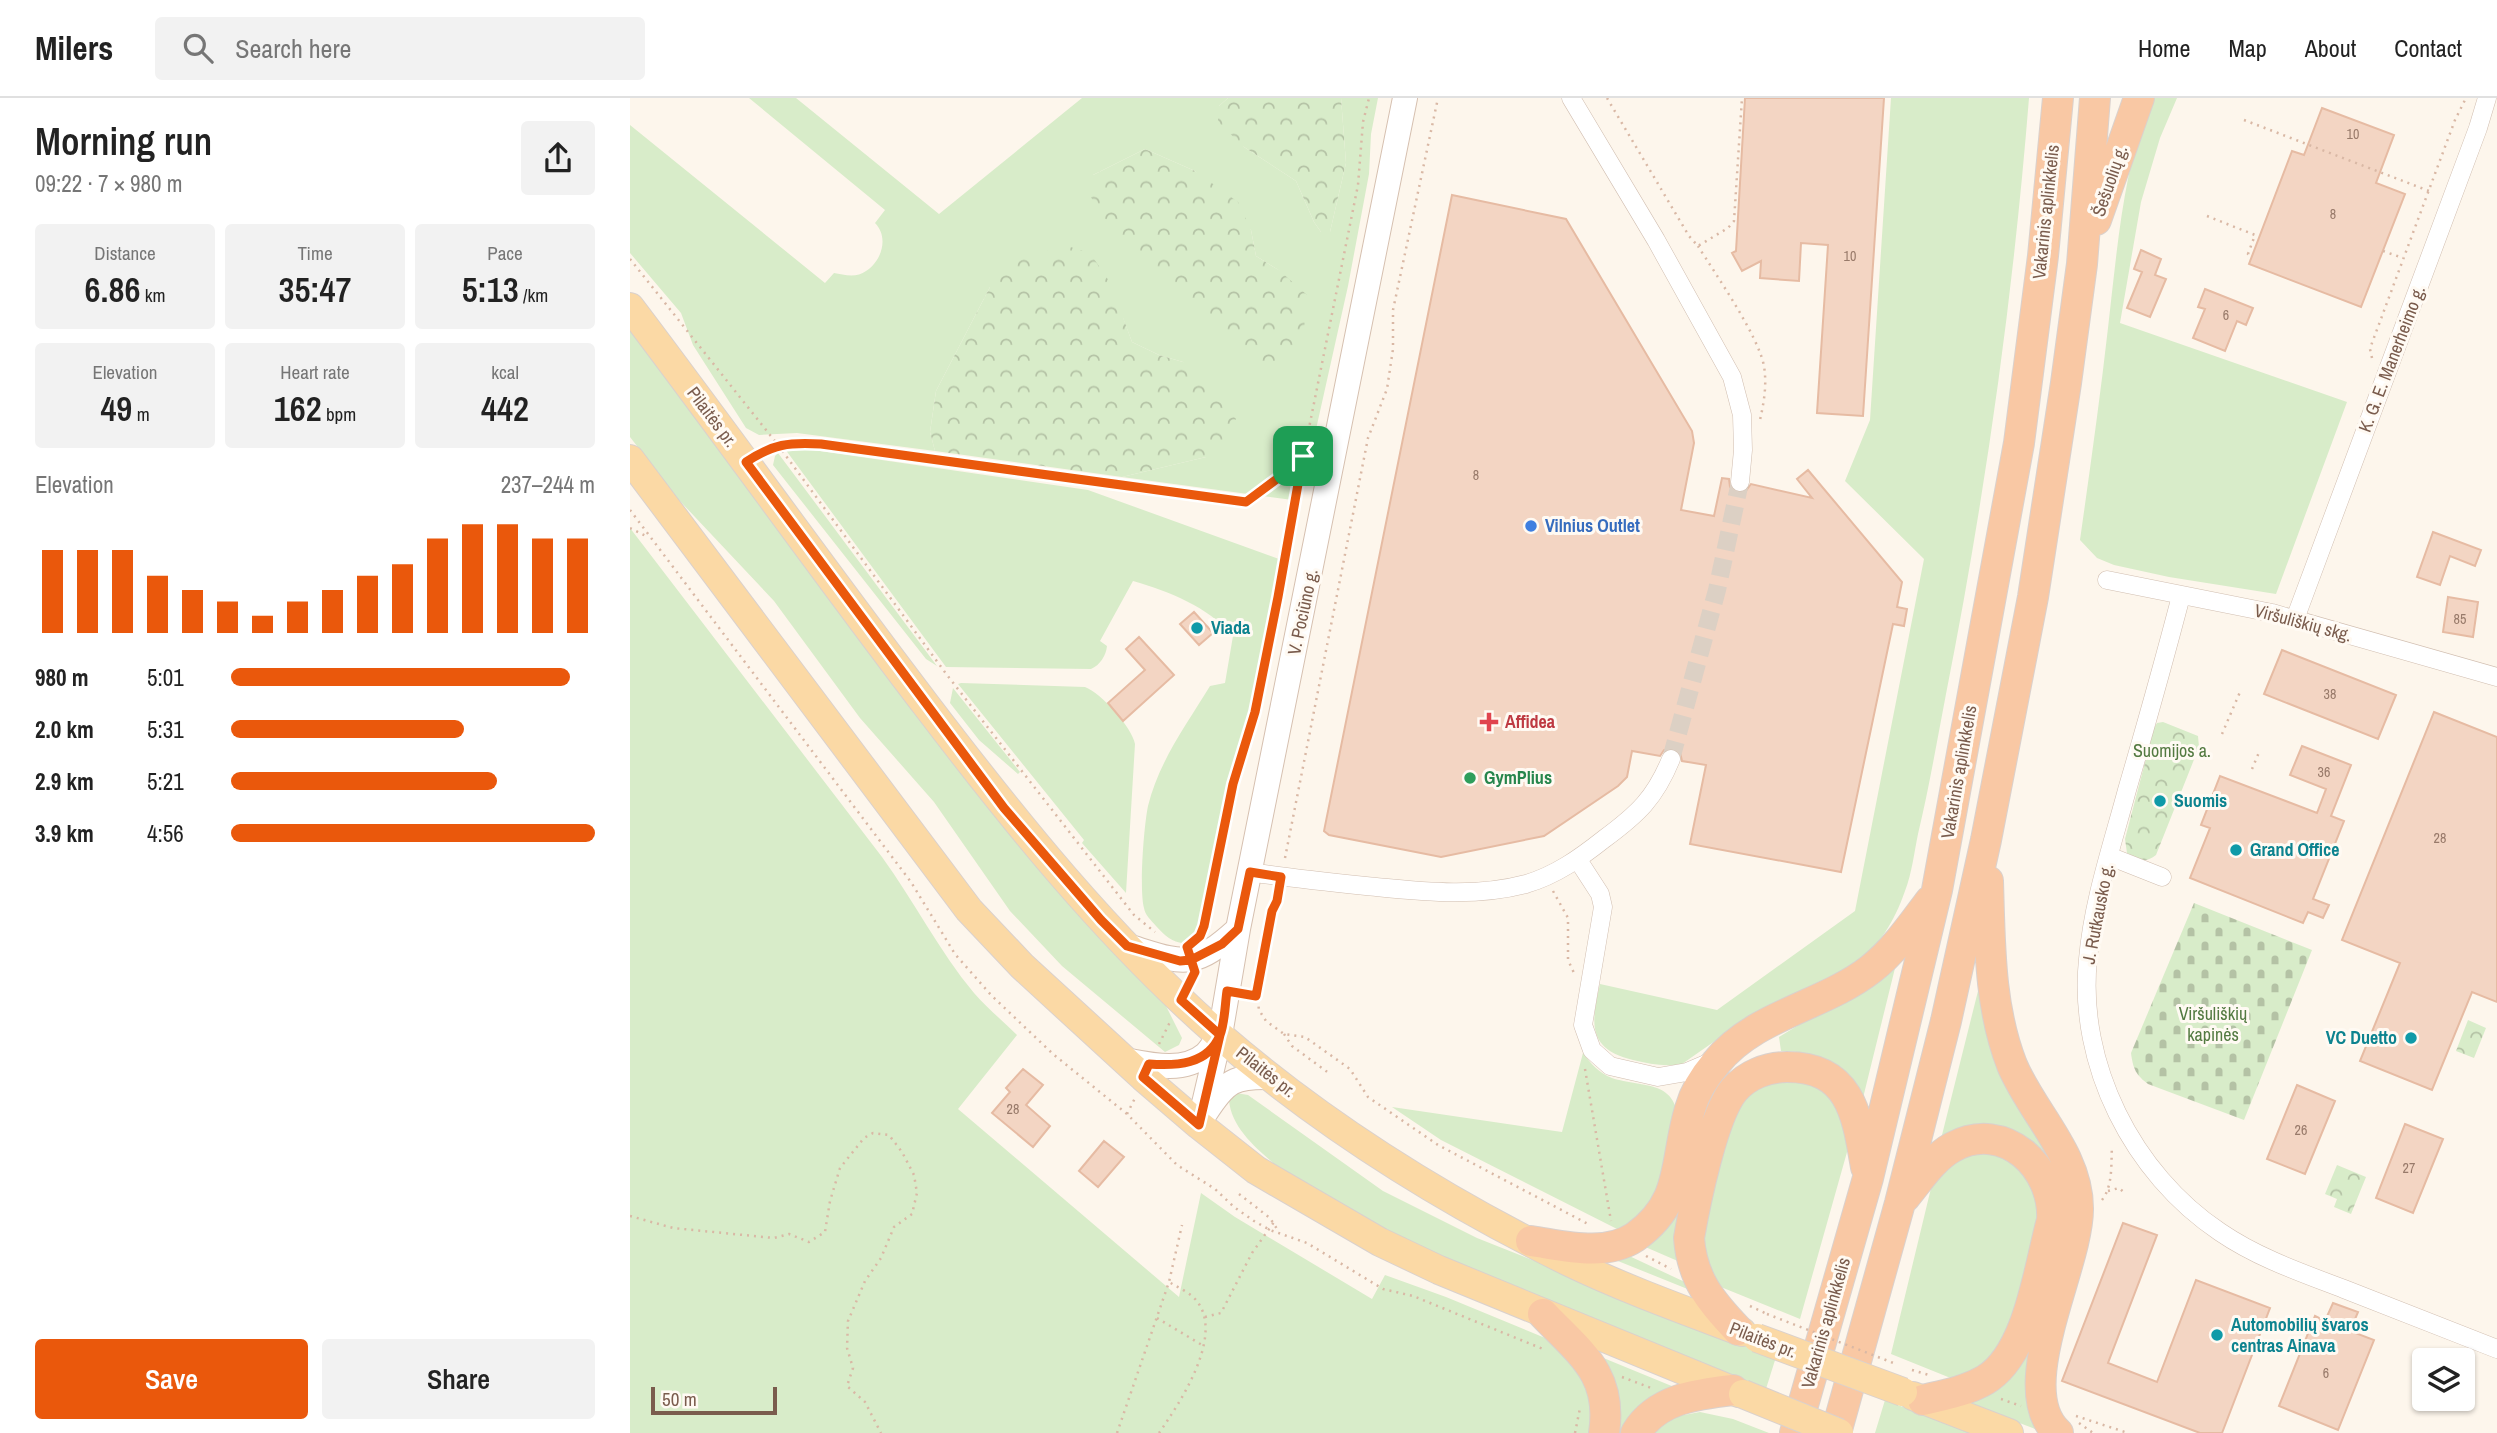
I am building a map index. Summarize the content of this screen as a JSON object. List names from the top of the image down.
{
  "streets": {
    "highway": ["Šešuolių g.", "Vakarinis aplinkkelis"],
    "main road": ["Pilaitės pr.", "V. Pociūno g."],
    "street": ["K. G. E. Manerheimo g.", "Viršuliškių skg.", "J. Rutkausko g."]
  },
  "crossings": [
    ["K. G. E. Manerheimo g.", "Viršuliškių skg."],
    ["Pilaitės pr.", "V. Pociūno g."],
    ["Viršuliškių skg.", "J. Rutkausko g."]
  ],
  "parks": ["Suomijos a.", "Viršuliškių kapinės"],
  "places": {
    "other": [
      "Vilnius Outlet",
      "Viada",
      "GymPlius",
      "Suomis",
      "Grand Office",
      "VC Duetto",
      "Automobilių švaros centras Ainava"
    ],
    "health": ["Affidea"]
  },
  "house_numbers": [
    "10",
    "8",
    "10",
    "6",
    "8",
    "85",
    "38",
    "36",
    "28",
    "28",
    "26",
    "27",
    "6"
  ],
  "scale_bar": "50 m",
  "page": {
    "header": "Milers",
    "search": "Search here",
    "nav": [
      "Home",
      "Map",
      "About",
      "Contact"
    ],
    "heading": ["Morning run", "09:22 · 7 × 980 m"],
    "stats": [
      ["Distance", "6.86 km"],
      ["Time", "35:47"],
      ["Pace", "5:13 /km"],
      ["Elevation", "49 m"],
      ["Heart rate", "162 bpm"],
      ["kcal", "442"]
    ],
    "chart": ["Elevation", "237–244 m"],
    "list": [
      {
        "name": "980 m",
        "note": "5:01"
      },
      {
        "name": "2.0 km",
        "note": "5:31"
      },
      {
        "name": "2.9 km",
        "note": "5:21"
      },
      {
        "name": "3.9 km",
        "note": "4:56"
      }
    ],
    "buttons": ["Save", "Share"],
    "scale": "50 m"
  }
}
